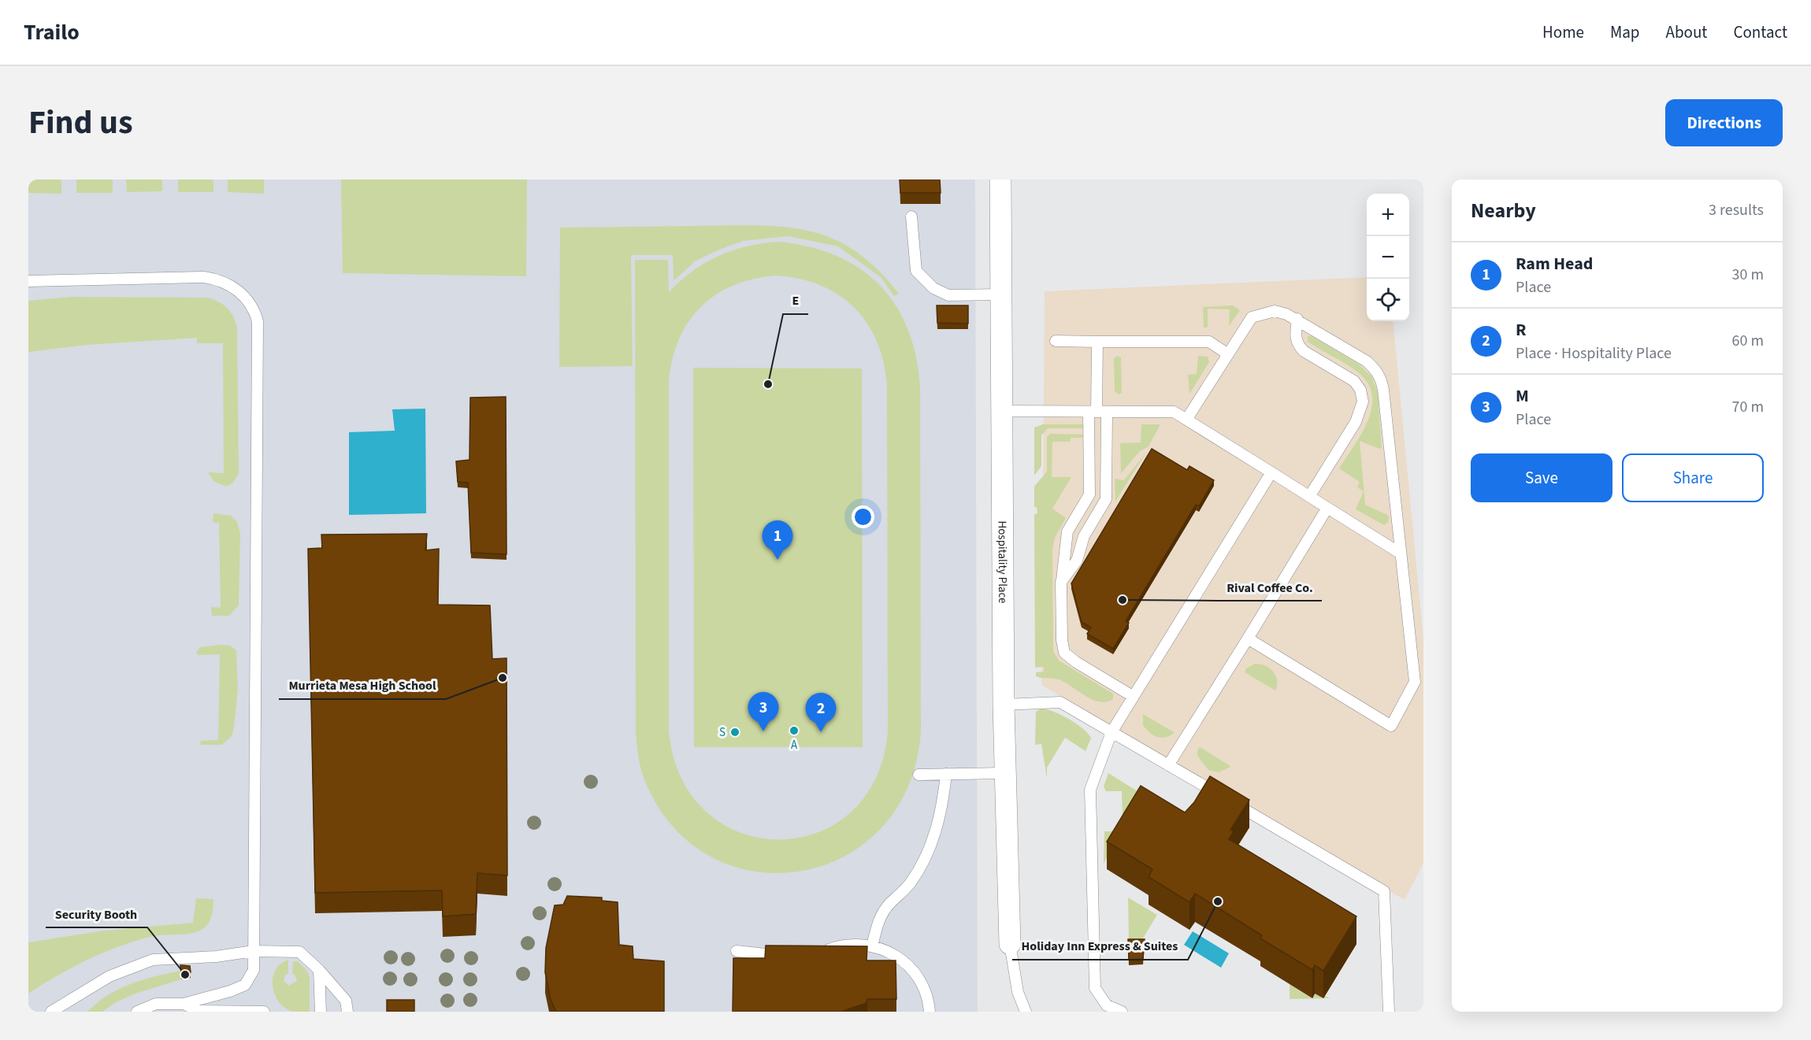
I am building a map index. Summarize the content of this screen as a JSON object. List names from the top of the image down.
{
  "streets": {
    "street": ["Hospitality Place"]
  },
  "places": [
    "E",
    "Rival Coffee Co.",
    "Murrieta Mesa High School",
    "A",
    "S",
    "Holiday Inn Express & Suites",
    "Security Booth"
  ],
  "page": {
    "header": "Trailo",
    "nav": [
      "Home",
      "Map",
      "About",
      "Contact"
    ],
    "title": "Find us",
    "buttons": [
      "Directions",
      ["Save", "Share"]
    ],
    "heading": ["Nearby", "3 results"],
    "map_buttons": ["+", "−"],
    "list": [
      {
        "mark": "1",
        "name": "Ram Head",
        "note": "Place",
        "value": "30 m"
      },
      {
        "mark": "2",
        "name": "R",
        "note": "Place · Hospitality Place",
        "value": "60 m"
      },
      {
        "mark": "3",
        "name": "M",
        "note": "Place",
        "value": "70 m"
      }
    ],
    "pins": ["1", "3", "2"]
  }
}
